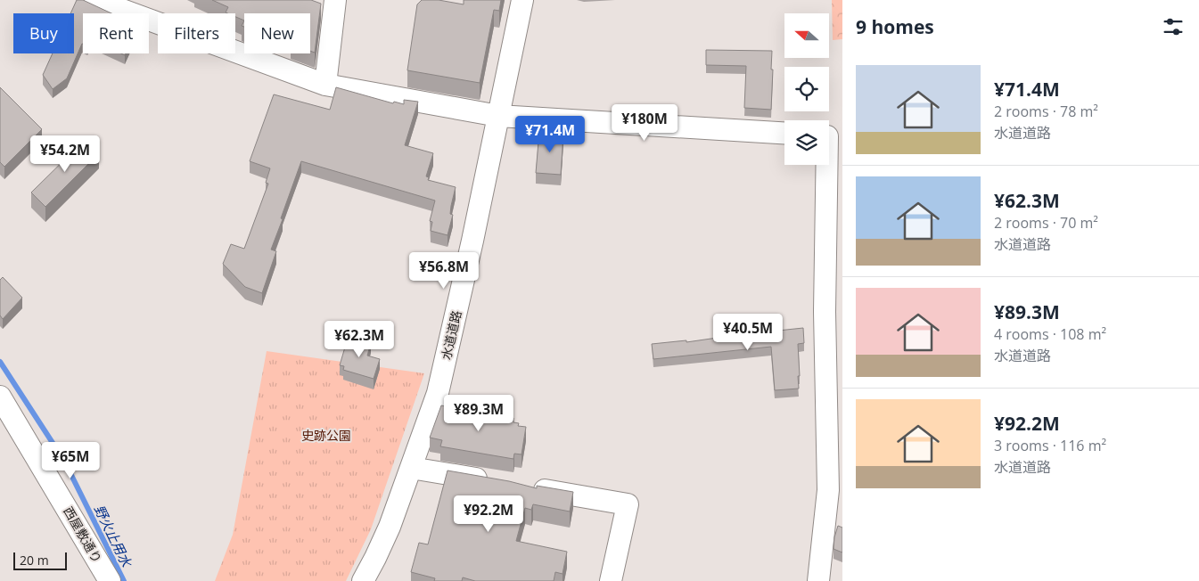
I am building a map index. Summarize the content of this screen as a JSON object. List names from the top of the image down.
{
  "streets": {
    "street": ["水道道路", "西屋敷通り"]
  },
  "water": ["野火止用水"],
  "parks": ["史跡公園"],
  "scale_bar": "20 m",
  "north": "left",
  "page": {
    "heading": "9 homes",
    "chip": [
      "Buy",
      "Rent",
      "Filters",
      "New"
    ],
    "list": [
      {
        "name": "¥71.4M",
        "note": "2 rooms · 78 m² · 水道道路"
      },
      {
        "name": "¥62.3M",
        "note": "2 rooms · 70 m² · 水道道路"
      },
      {
        "name": "¥89.3M",
        "note": "4 rooms · 108 m² · 水道道路"
      },
      {
        "name": "¥92.2M",
        "note": "3 rooms · 116 m² · 水道道路"
      }
    ],
    "price": [
      "¥180M",
      "¥71.4M",
      "¥54.2M",
      "¥56.8M",
      "¥40.5M",
      "¥62.3M",
      "¥89.3M",
      "¥65M",
      "¥92.2M"
    ],
    "scale": "20 m"
  }
}
